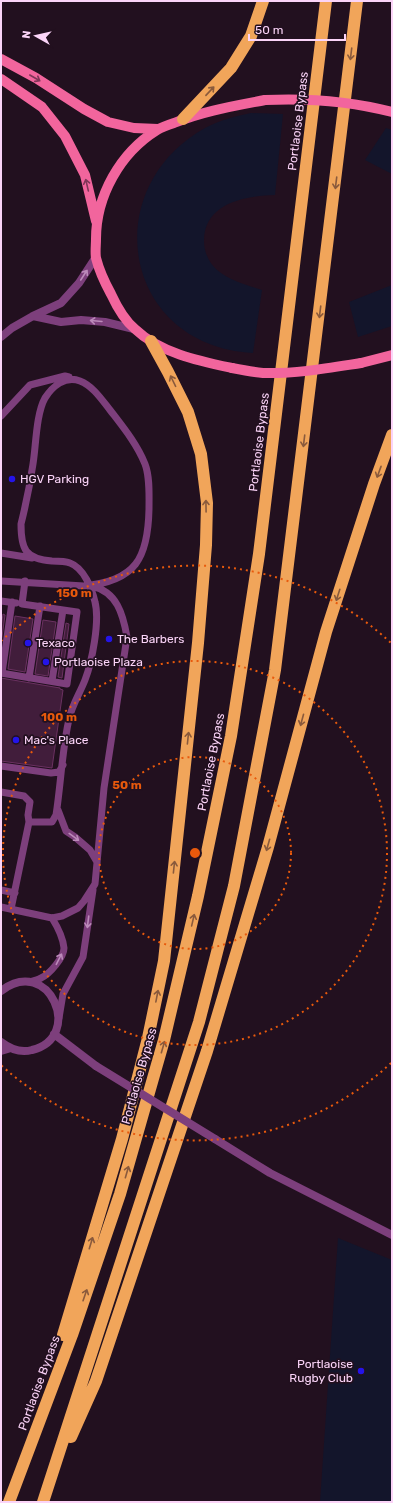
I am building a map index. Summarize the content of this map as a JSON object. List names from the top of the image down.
{
  "streets": {
    "highway": ["Portlaoise Bypass"]
  },
  "places": [
    "HGV Parking",
    "The Barbers",
    "Texaco",
    "Portlaoise Plaza",
    "Mac's Place",
    "Portlaoise Rugby Club"
  ],
  "scale_bar": "50 m",
  "north": "left",
  "rings": ["150 m", "100 m", "50 m"]
}
